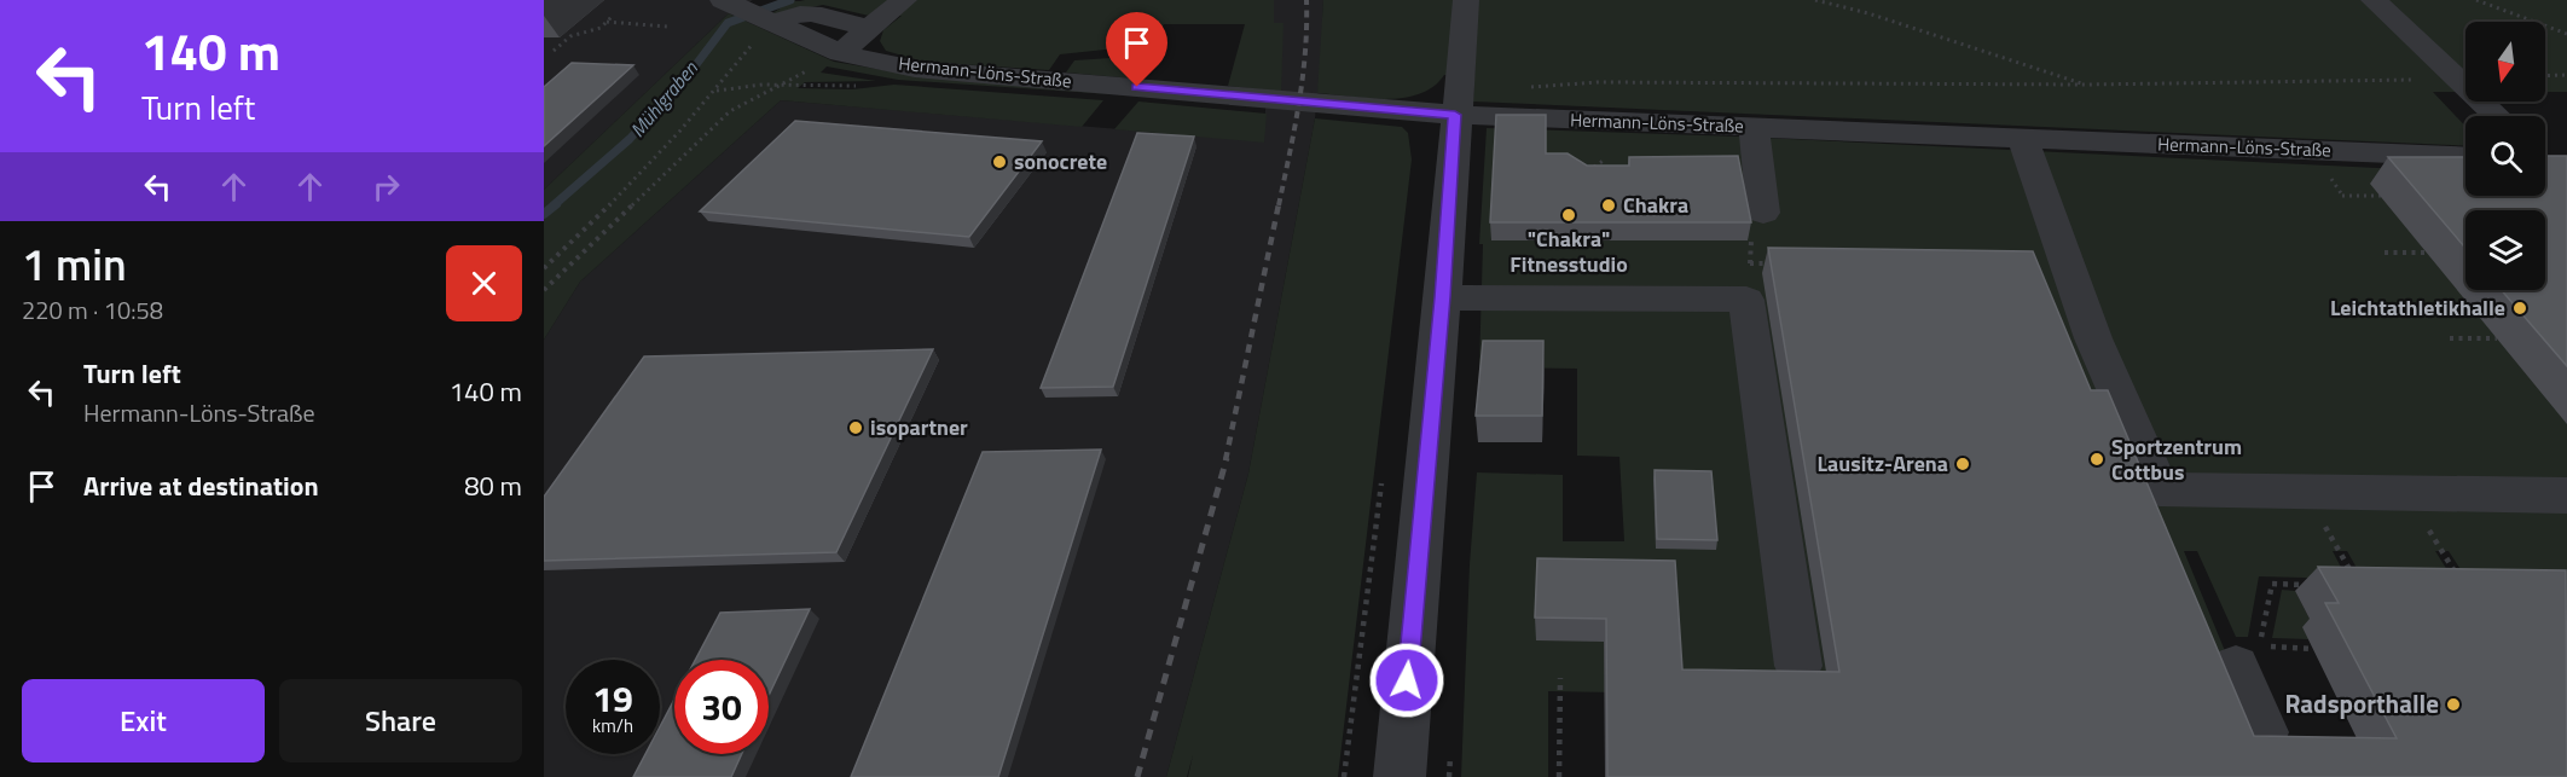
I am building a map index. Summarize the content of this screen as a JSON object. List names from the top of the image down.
{
  "streets": {
    "street": ["Hermann-Löns-Straße"]
  },
  "water": ["Mühlgraben"],
  "places": [
    "sonocrete",
    "Chakra",
    "\"Chakra\" Fitnesstudio",
    "Leichtathletikhalle",
    "isopartner",
    "Sportzentrum Cottbus",
    "Lausitz-Arena",
    "Radsporthalle"
  ],
  "north": "bottom",
  "page": {
    "turn": ["140 m", "Turn left"],
    "heading": ["1 min", "220 m · 10:58"],
    "list": [
      {
        "name": "Turn left",
        "note": "Hermann-Löns-Straße",
        "value": "140 m"
      },
      {
        "name": "Arrive at destination",
        "value": "80 m"
      }
    ],
    "speed": "19 km/h",
    "limit": "30",
    "buttons": ["Exit", "Share"]
  }
}
